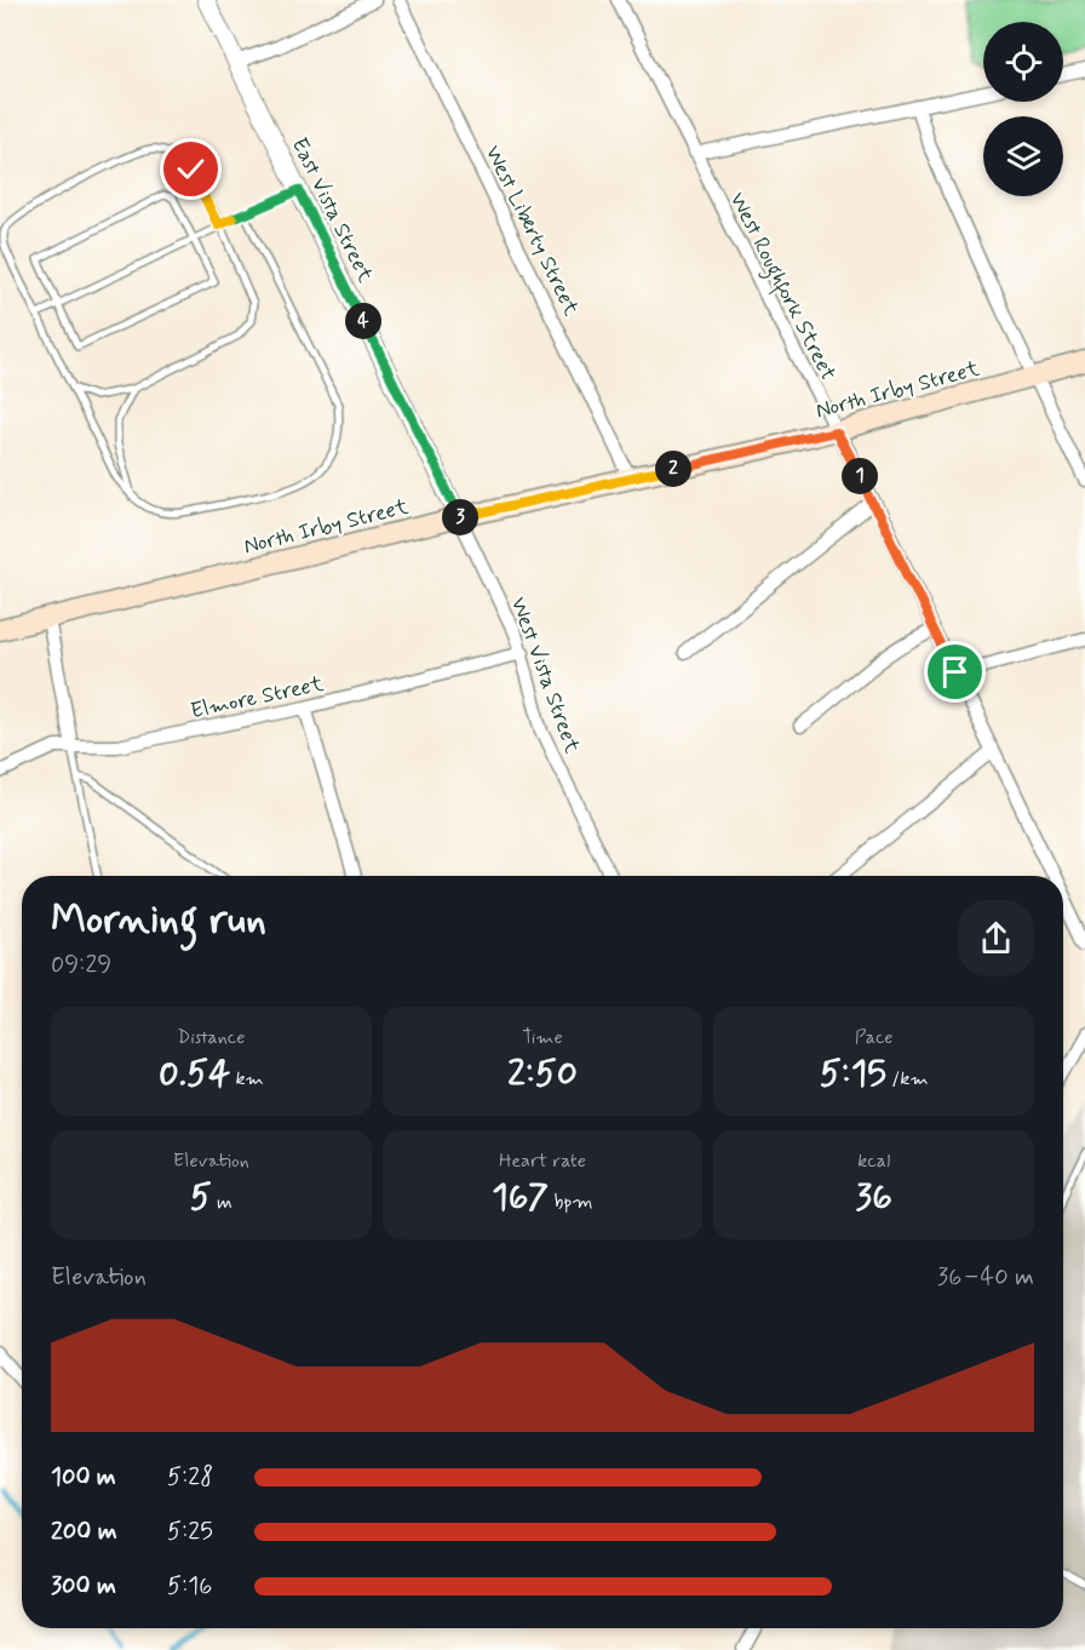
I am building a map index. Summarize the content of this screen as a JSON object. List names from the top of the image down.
{
  "streets": {
    "main road": ["North Irby Street"],
    "street": [
      "East Vista Street",
      "West Liberty Street",
      "West Roughfork Street",
      "West Vista Street",
      "Elmore Street"
    ]
  },
  "crossings": [
    ["East Vista Street", "North Irby Street"],
    ["East Vista Street", "West Vista Street"],
    ["West Liberty Street", "North Irby Street"],
    ["West Roughfork Street", "North Irby Street"],
    ["North Irby Street", "West Vista Street"],
    ["West Vista Street", "Elmore Street"]
  ],
  "page": {
    "pins": [
      "4",
      "2",
      "1",
      "3"
    ],
    "heading": ["Morning run", "09:29"],
    "stats": [
      ["Distance", "0.54 km"],
      ["Time", "2:50"],
      ["Pace", "5:15 /km"],
      ["Elevation", "5 m"],
      ["Heart rate", "167 bpm"],
      ["kcal", "36"]
    ],
    "chart": ["Elevation", "36–40 m"],
    "list": [
      {
        "name": "100 m",
        "note": "5:28"
      },
      {
        "name": "200 m",
        "note": "5:25"
      },
      {
        "name": "300 m",
        "note": "5:16"
      }
    ]
  }
}
